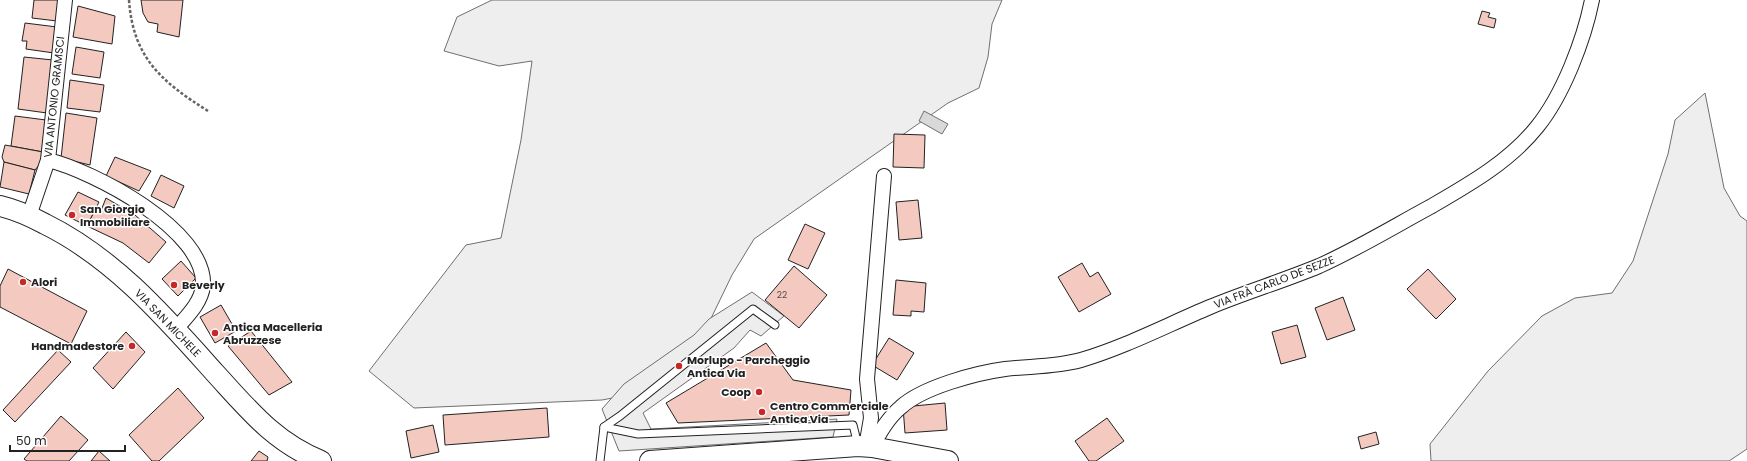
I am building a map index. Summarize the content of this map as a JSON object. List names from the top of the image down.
{
  "streets": {
    "main road": ["VIA SAN MICHELE"],
    "street": ["VIA ANTONIO GRAMSCI", "VIA FRÀ CARLO DE SEZZE"]
  },
  "crossings": [
    ["VIA ANTONIO GRAMSCI", "VIA SAN MICHELE"]
  ],
  "places": [
    "San Giorgio Immobiliare",
    "Alori",
    "Beverly",
    "Antica Macelleria Abruzzese",
    "Handmadestore",
    "Morlupo - Parcheggio Antica Via",
    "Coop",
    "Centro Commerciale Antica Via"
  ],
  "house_numbers": ["22"],
  "scale_bar": "50 m"
}
